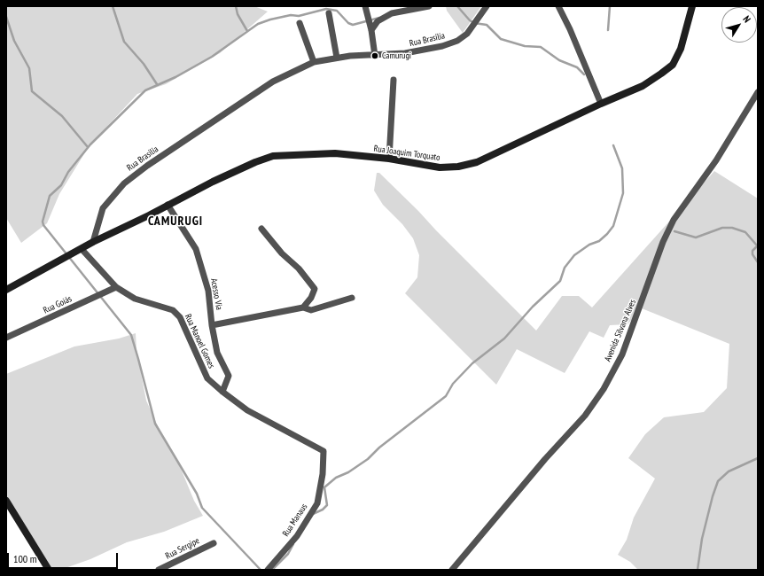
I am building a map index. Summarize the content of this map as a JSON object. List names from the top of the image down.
{
  "streets": {
    "street": [
      "Rua Brasília",
      "Rua Joaquim Torquato",
      "Acesso Via",
      "Rua Goiás",
      "Avenida Silvana Alves",
      "Rua Manoel Gomes",
      "Rua Manaus",
      "Rua Sergipe"
    ]
  },
  "crossings": [
    ["Rua Brasília", "Rua Joaquim Torquato"],
    ["Rua Joaquim Torquato", "Acesso Via"],
    ["Acesso Via", "Rua Manoel Gomes"],
    ["Rua Goiás", "Rua Manoel Gomes"],
    ["Rua Manoel Gomes", "Rua Manaus"]
  ],
  "districts": ["CAMURUGI"],
  "places": ["Camurugi"],
  "scale_bar": "100 m",
  "north": "top right"
}
